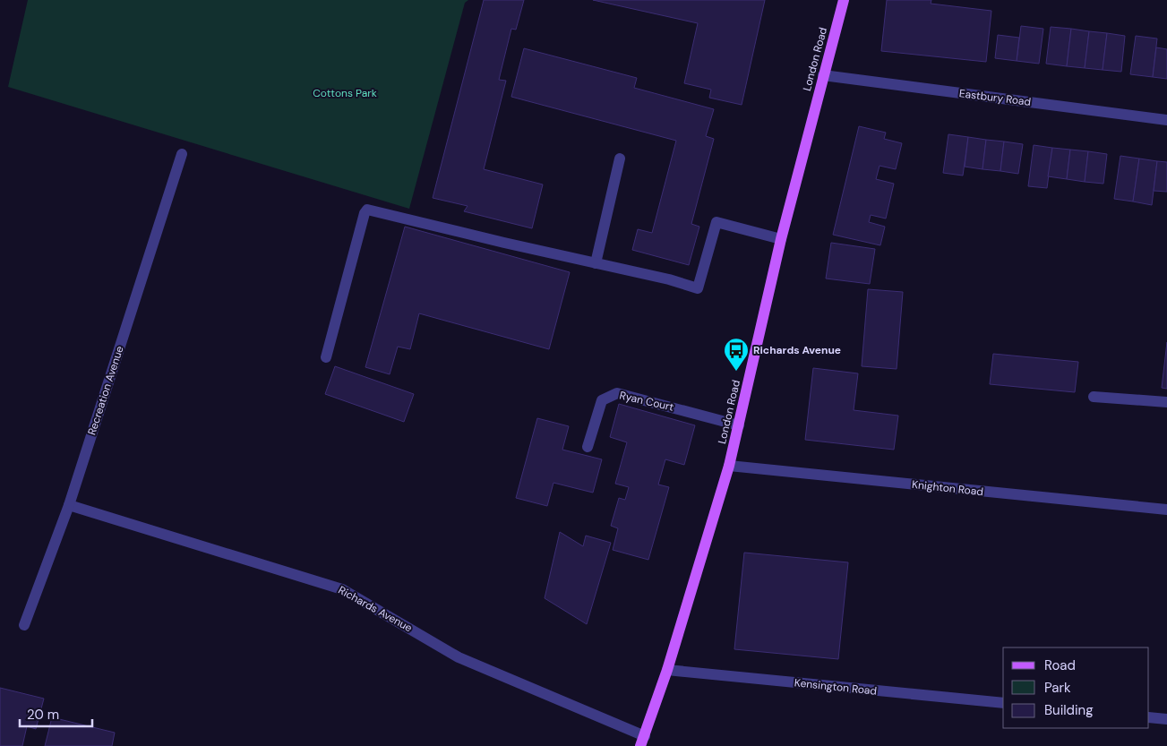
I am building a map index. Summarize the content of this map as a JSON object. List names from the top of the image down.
{
  "streets": {
    "main road": ["London Road"],
    "street": [
      "Eastbury Road",
      "Recreation Avenue",
      "Ryan Court",
      "Knighton Road",
      "Richards Avenue",
      "Kensington Road"
    ]
  },
  "crossings": [
    ["London Road", "Eastbury Road"],
    ["London Road", "Ryan Court"],
    ["London Road", "Knighton Road"],
    ["London Road", "Richards Avenue"],
    ["London Road", "Kensington Road"],
    ["Recreation Avenue", "Richards Avenue"]
  ],
  "parks": ["Cottons Park"],
  "places": {
    "bus stop": ["Richards Avenue"]
  },
  "legend": ["Road", "Park", "Building"],
  "scale_bar": "20 m"
}
